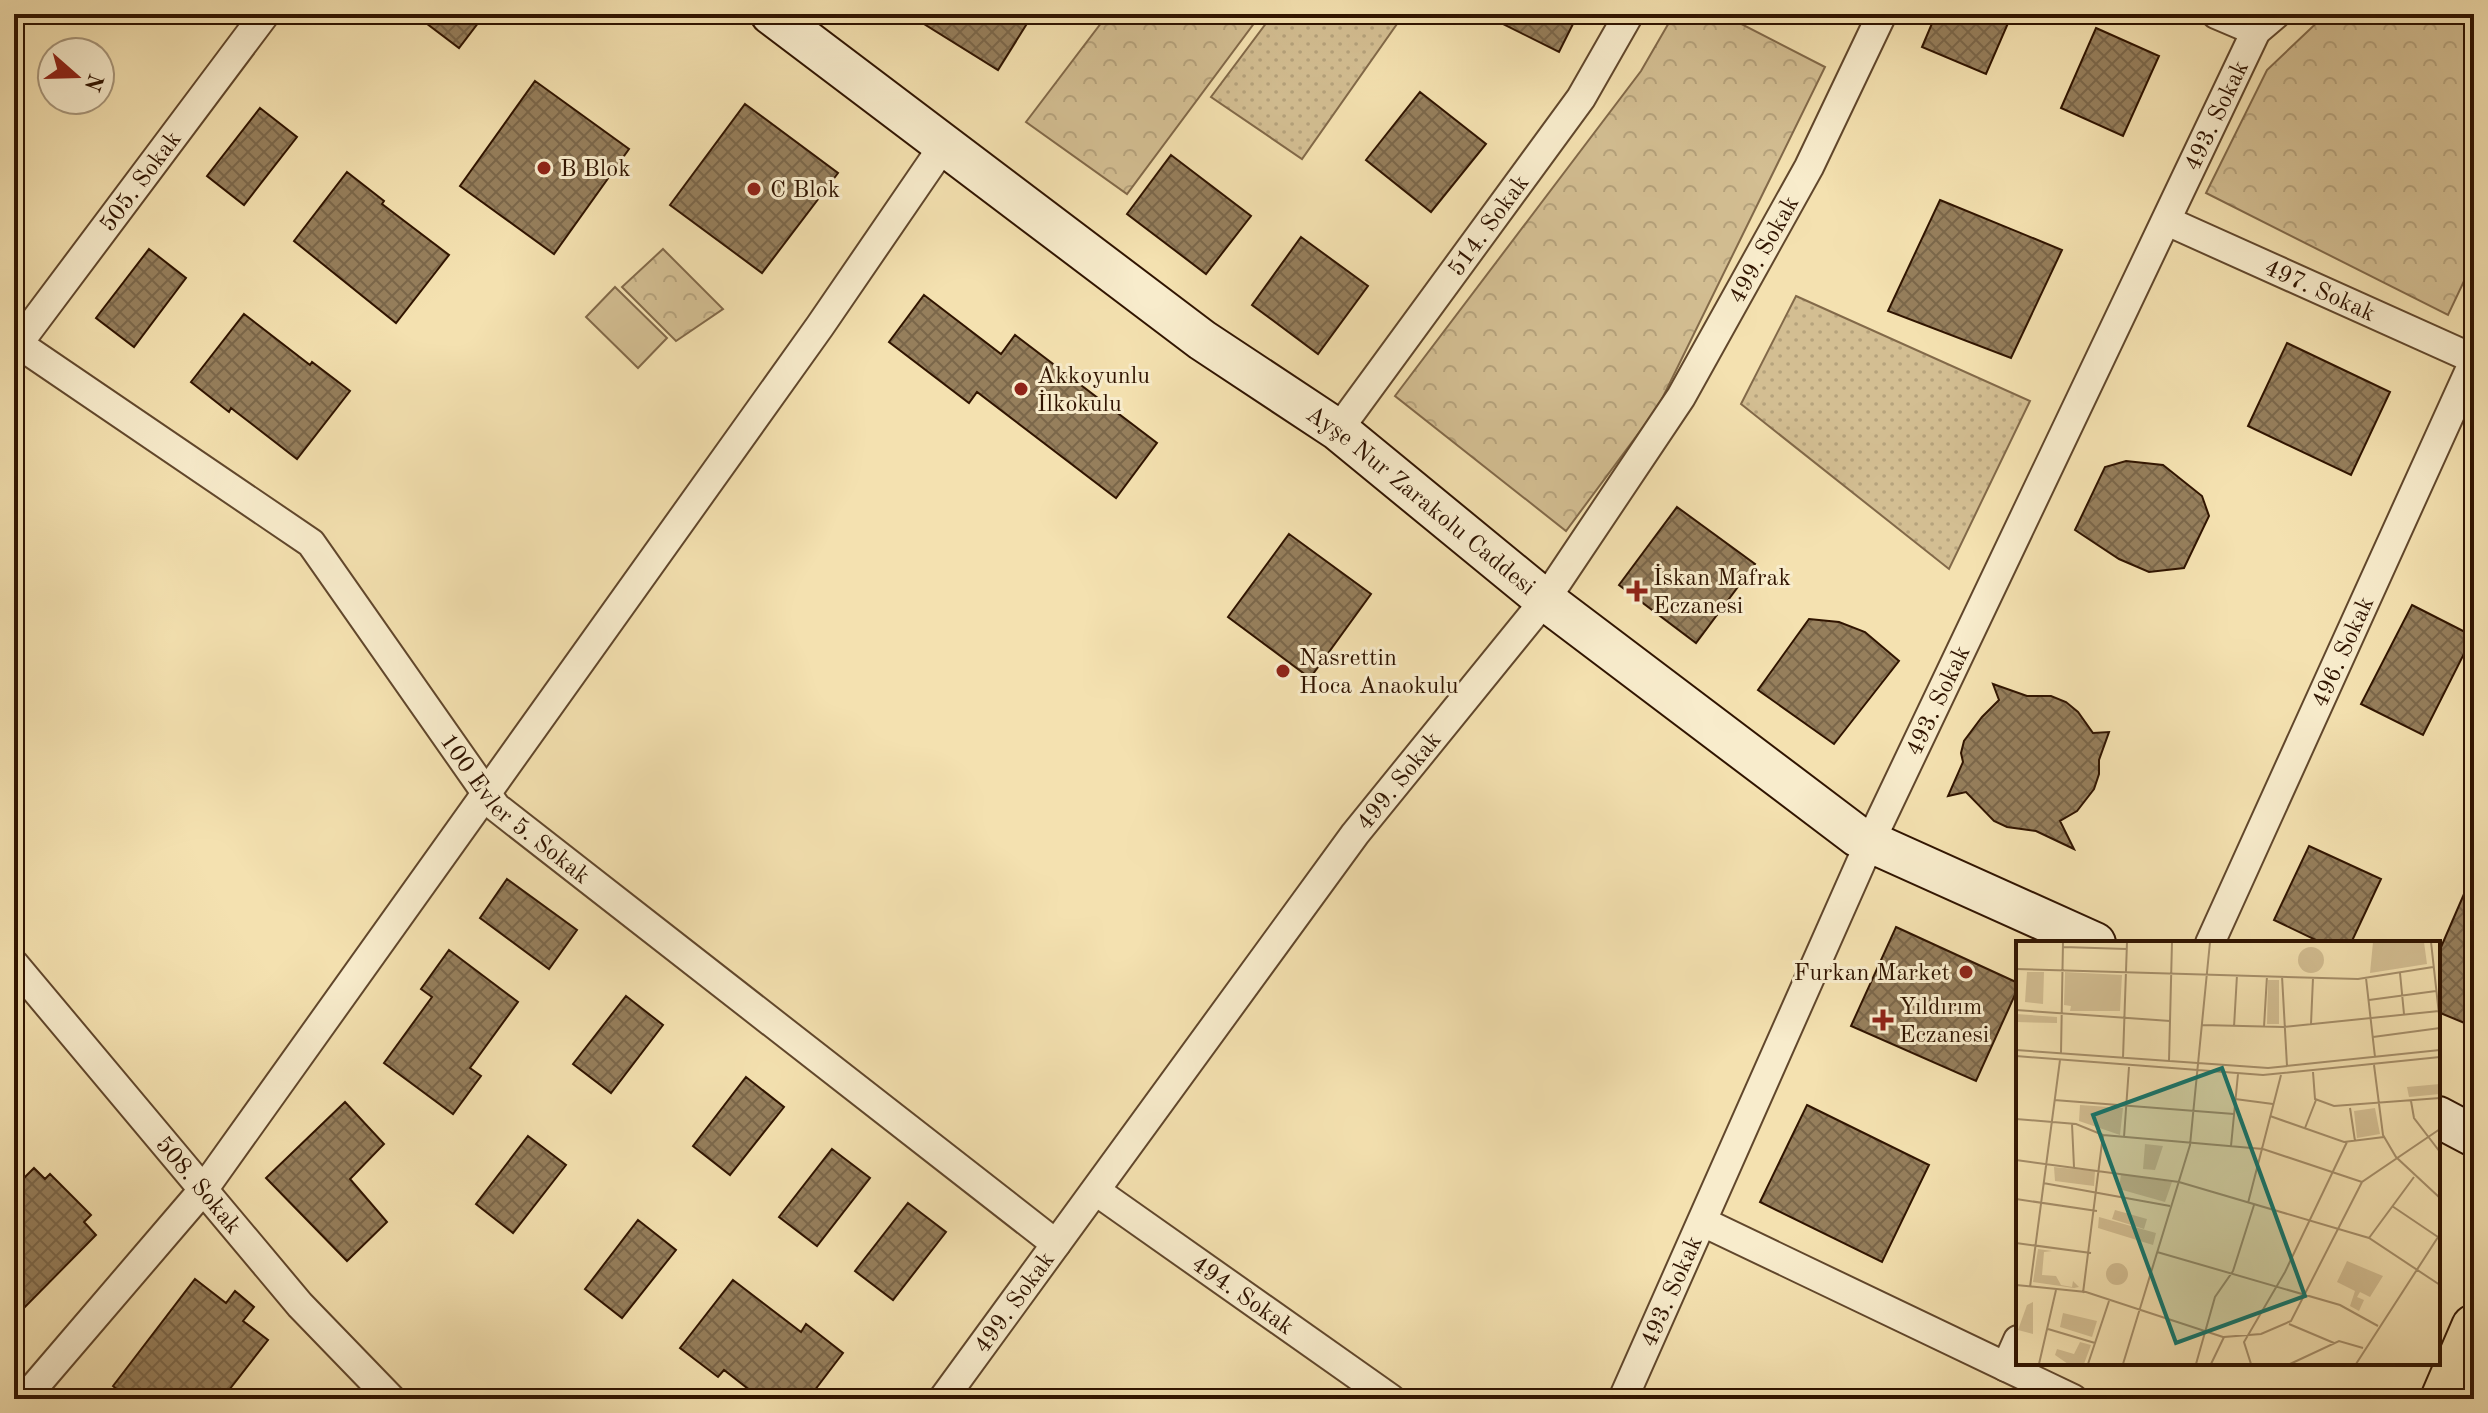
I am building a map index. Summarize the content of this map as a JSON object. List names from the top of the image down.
{
  "streets": {
    "street": [
      "493. Sokak",
      "505. Sokak",
      "514. Sokak",
      "499. Sokak",
      "497. Sokak",
      "Ayşe Nur Zarakolu Caddesi",
      "496. Sokak",
      "100 Evler 5. Sokak",
      "508. Sokak",
      "494. Sokak"
    ]
  },
  "crossings": [
    ["493. Sokak", "497. Sokak"],
    ["493. Sokak", "Ayşe Nur Zarakolu Caddesi"],
    ["505. Sokak", "100 Evler 5. Sokak"],
    ["514. Sokak", "Ayşe Nur Zarakolu Caddesi"],
    ["499. Sokak", "Ayşe Nur Zarakolu Caddesi"],
    ["499. Sokak", "100 Evler 5. Sokak"],
    ["499. Sokak", "494. Sokak"],
    ["497. Sokak", "496. Sokak"]
  ],
  "places": {
    "other": [
      "B Blok",
      "C Blok",
      "Akkoyunlu İlkokulu",
      "Nasrettin Hoca Anaokulu",
      "Furkan Market"
    ],
    "health": ["İskan Mafrak Eczanesi", "Yıldırım Eczanesi"]
  },
  "north": "right"
}
